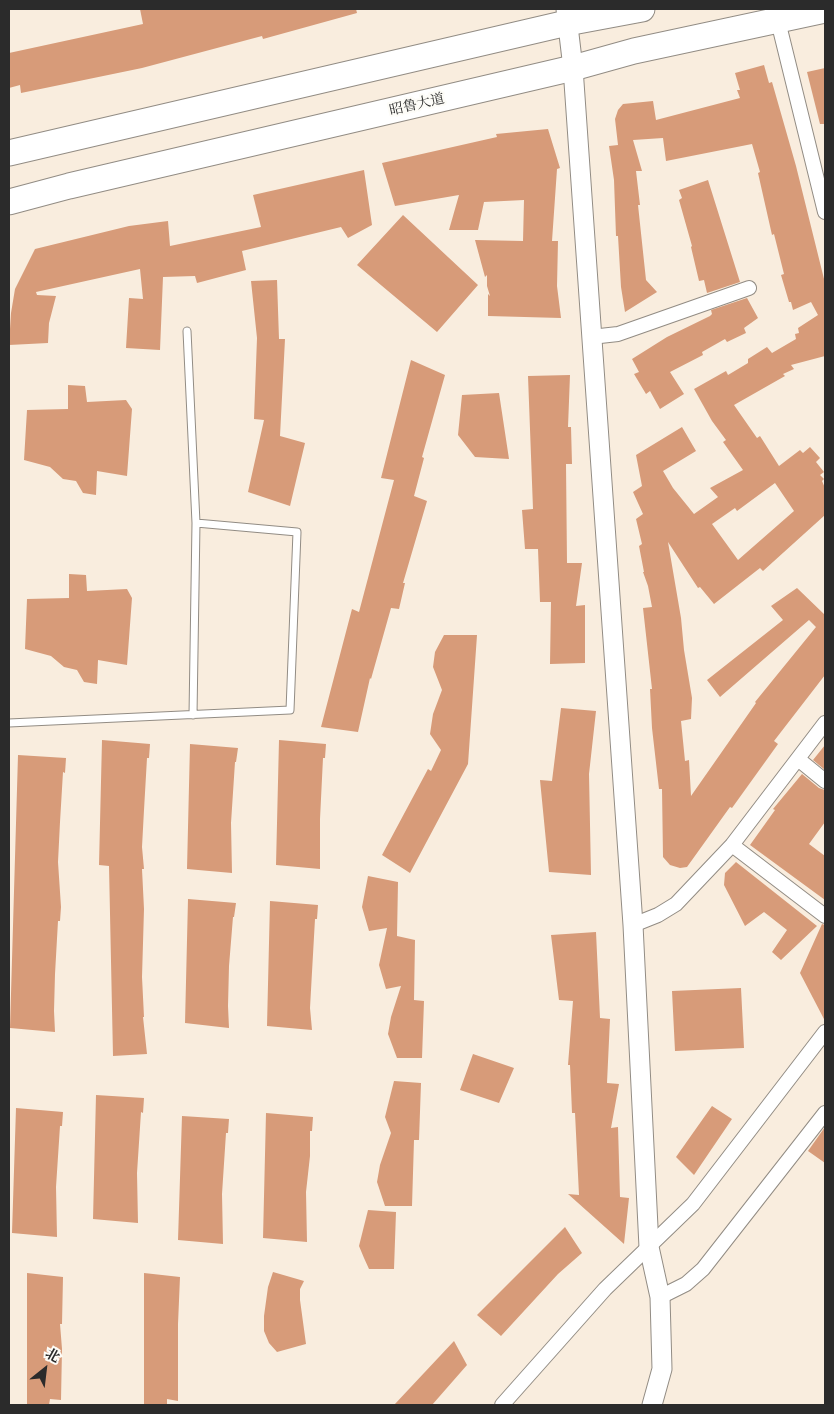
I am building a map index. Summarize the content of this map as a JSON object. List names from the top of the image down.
{
  "streets": {
    "highway": ["昭鲁大道"]
  },
  "north": "top right"
}
